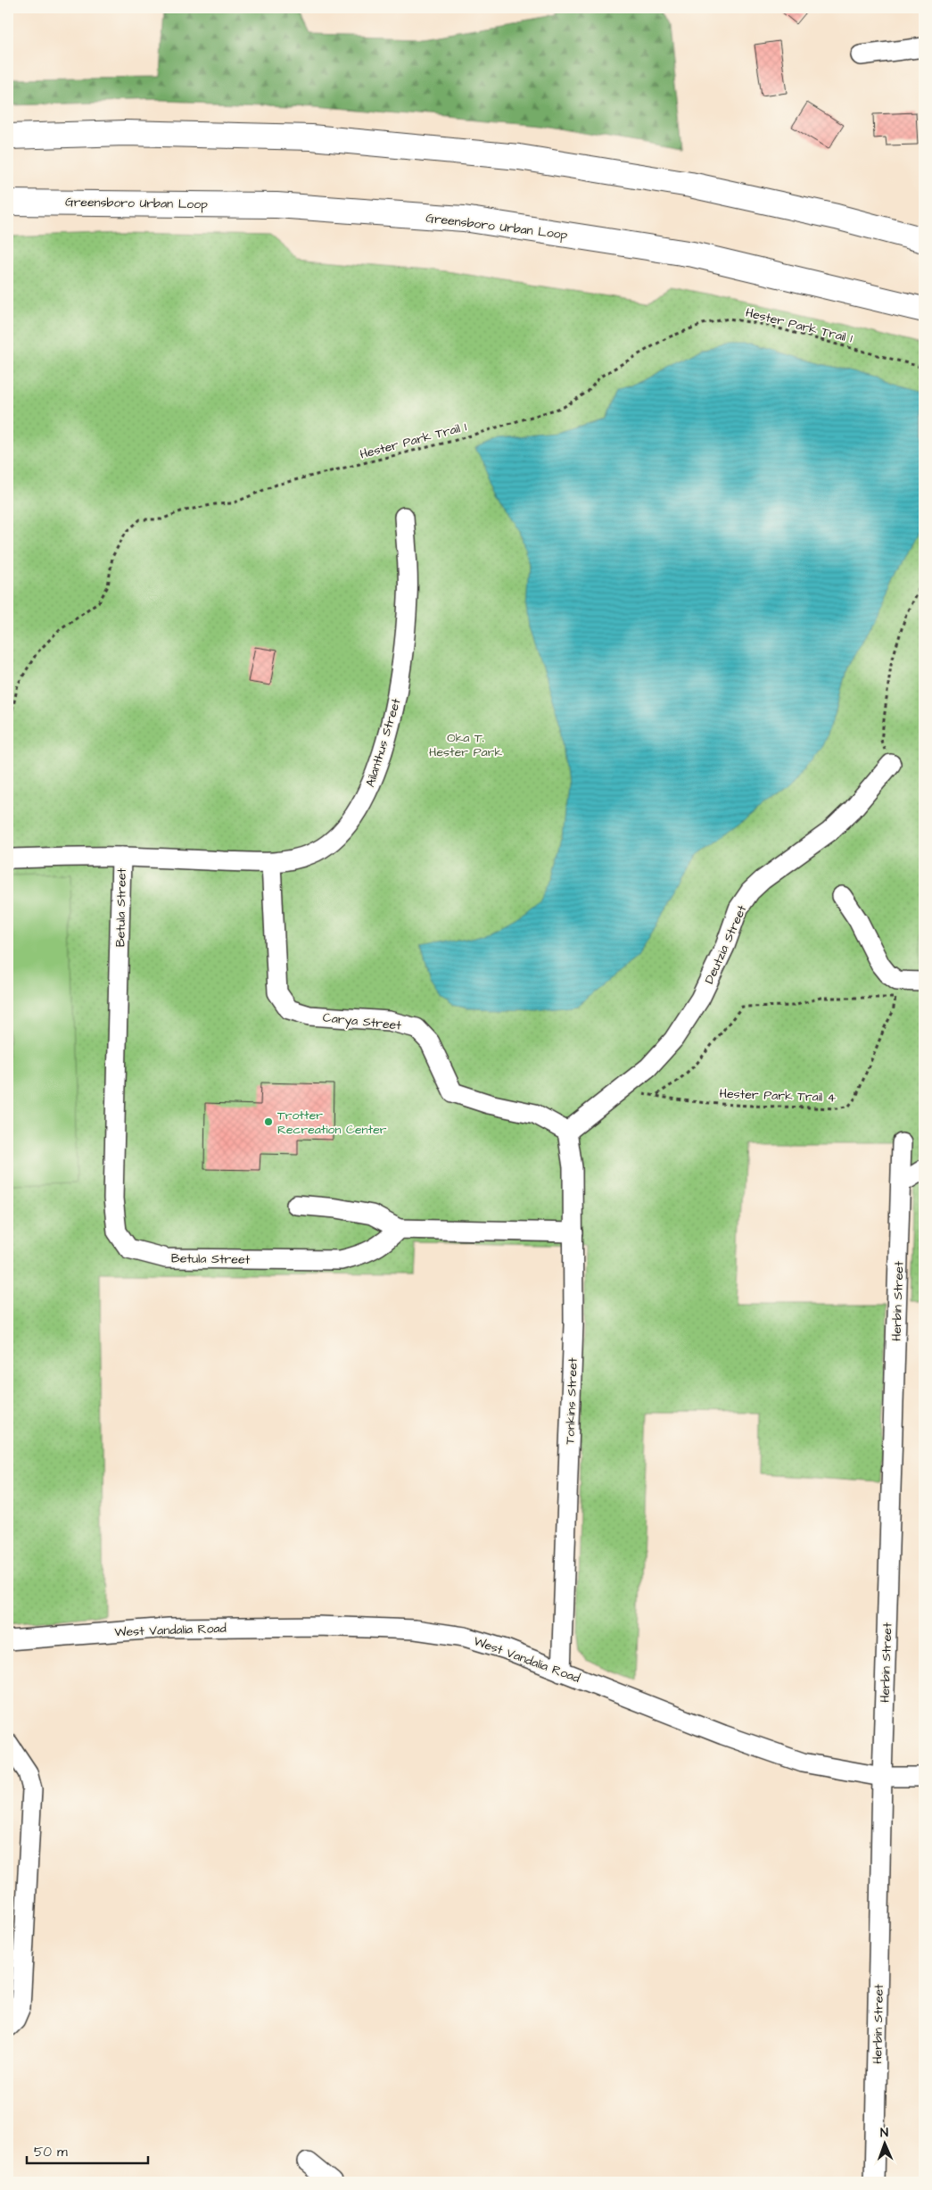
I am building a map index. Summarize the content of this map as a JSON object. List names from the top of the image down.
{
  "streets": {
    "highway": ["Greensboro Urban Loop"],
    "street": [
      "Ailanthus Street",
      "Betula Street",
      "Deutzia Street",
      "Carya Street",
      "Herbin Street",
      "Tonkins Street",
      "West Vandalia Road"
    ],
    "path": ["Hester Park Trail 1", "Hester Park Trail 4"]
  },
  "crossings": [
    ["Ailanthus Street", "Betula Street"],
    ["Ailanthus Street", "Carya Street"],
    ["Deutzia Street", "Carya Street"],
    ["Deutzia Street", "Hester Park Trail 4"],
    ["Deutzia Street", "Tonkins Street"],
    ["Carya Street", "Tonkins Street"],
    ["Herbin Street", "West Vandalia Road"],
    ["Tonkins Street", "West Vandalia Road"]
  ],
  "parks": ["Oka T. Hester Park"],
  "places": ["Trotter Recreation Center"],
  "scale_bar": "50 m",
  "north": "top"
}
